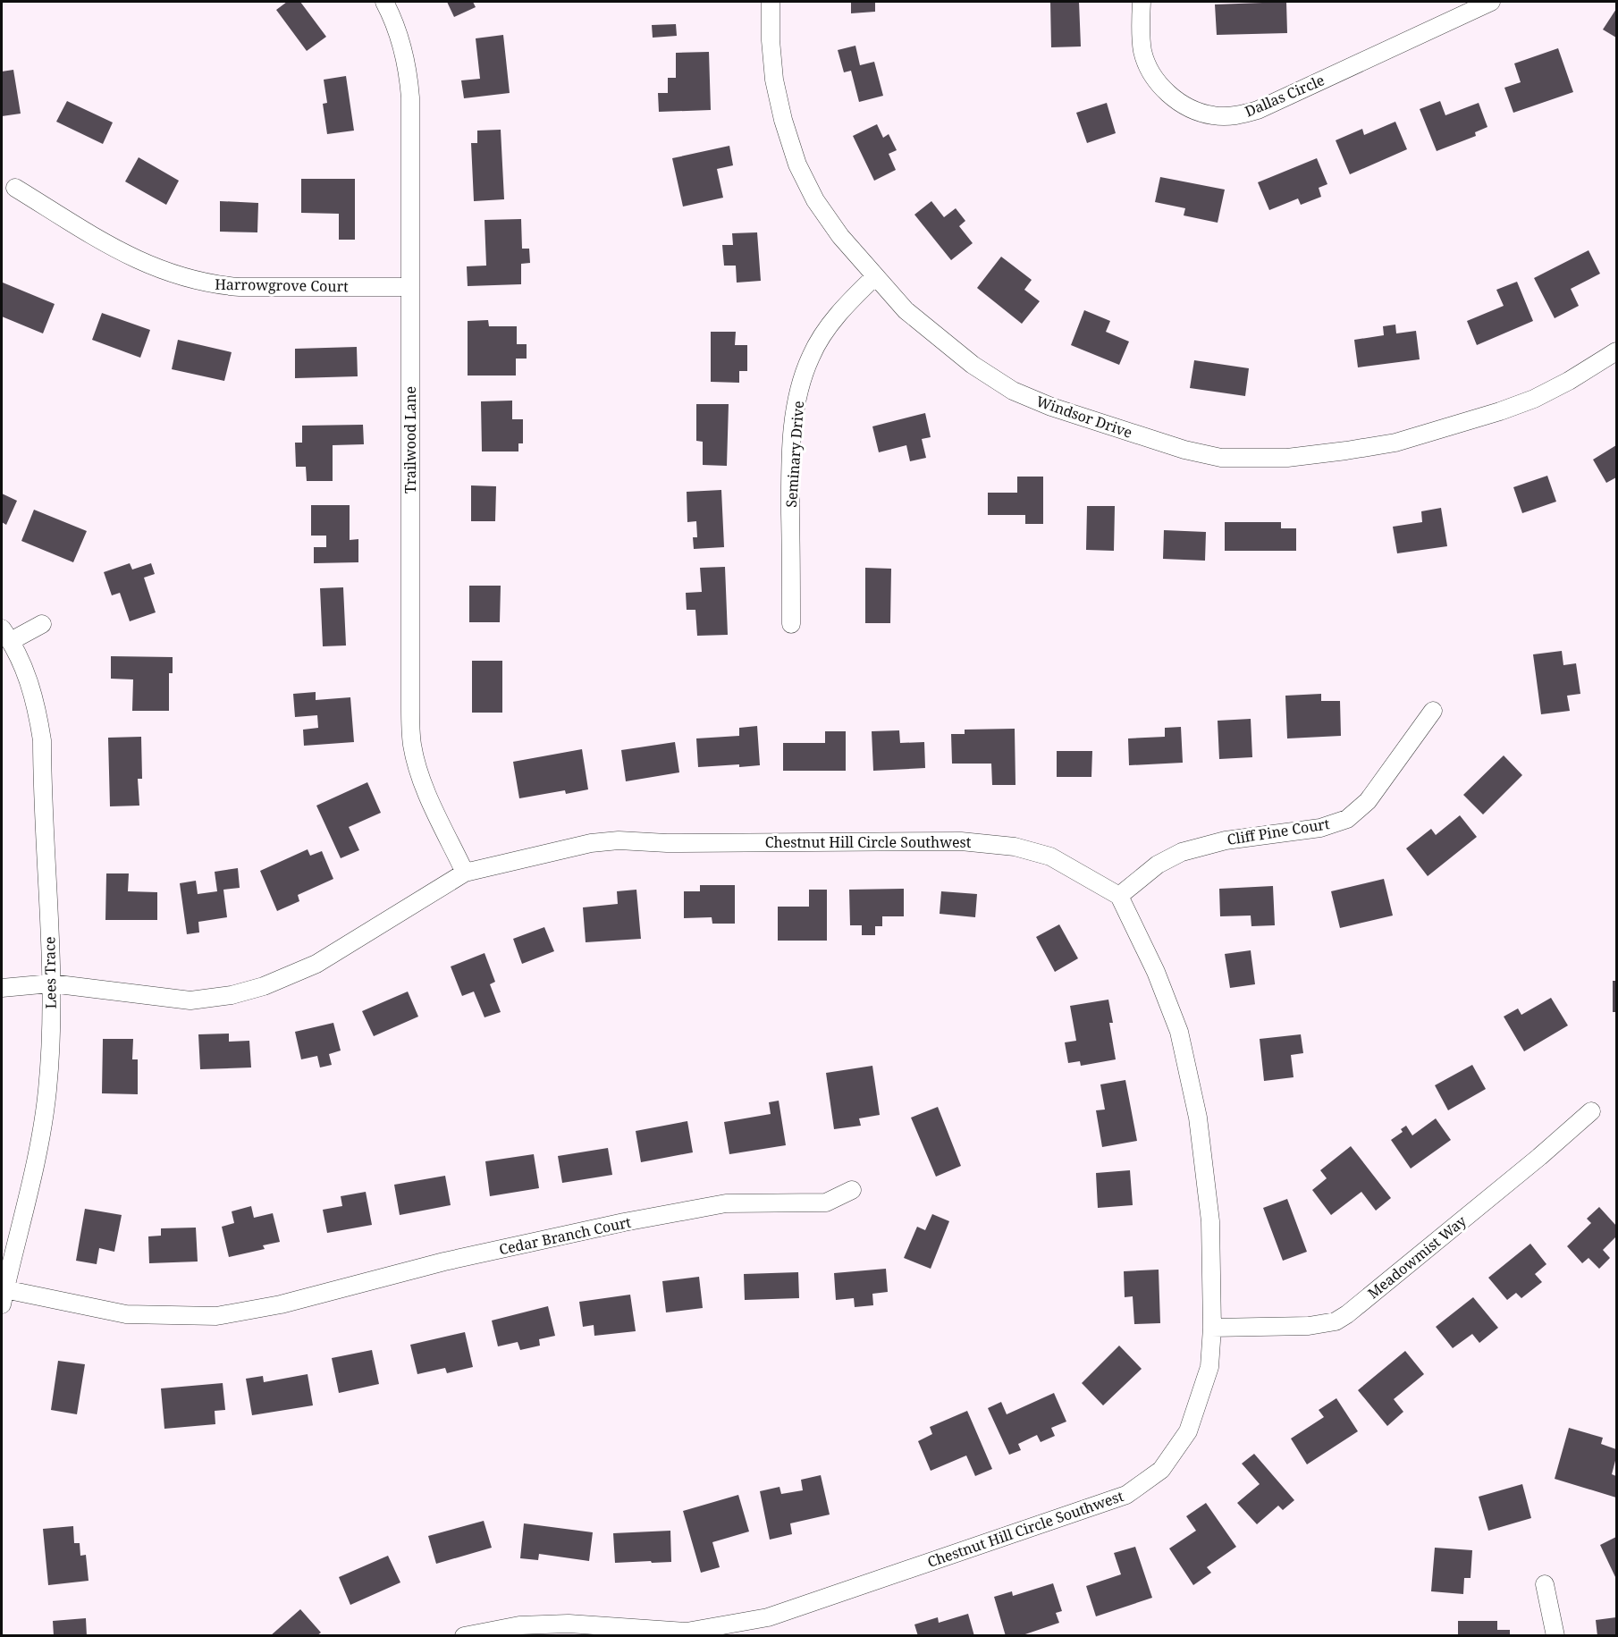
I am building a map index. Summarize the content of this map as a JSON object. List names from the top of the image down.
{
  "streets": {
    "street": [
      "Dallas Circle",
      "Harrowgrove Court",
      "Windsor Drive",
      "Trailwood Lane",
      "Seminary Drive",
      "Cliff Pine Court",
      "Chestnut Hill Circle Southwest",
      "Lees Trace",
      "Cedar Branch Court",
      "Meadowmist Way"
    ]
  },
  "crossings": [
    ["Harrowgrove Court", "Trailwood Lane"],
    ["Windsor Drive", "Seminary Drive"],
    ["Trailwood Lane", "Chestnut Hill Circle Southwest"],
    ["Cliff Pine Court", "Chestnut Hill Circle Southwest"],
    ["Chestnut Hill Circle Southwest", "Lees Trace"],
    ["Chestnut Hill Circle Southwest", "Meadowmist Way"],
    ["Lees Trace", "Cedar Branch Court"]
  ]
}
